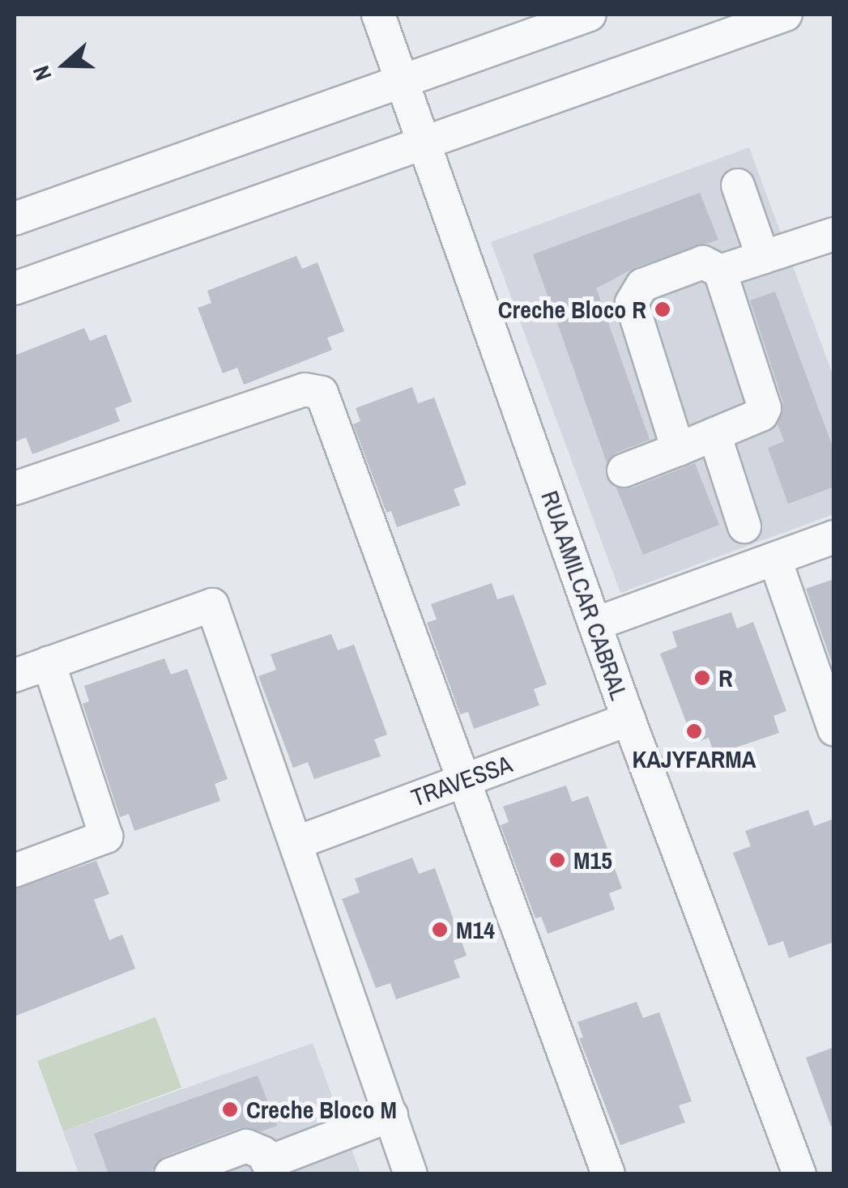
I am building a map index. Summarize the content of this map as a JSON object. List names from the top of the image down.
{
  "streets": {
    "street": ["RUA AMILCAR CABRAL", "TRAVESSA"]
  },
  "crossings": [
    ["RUA AMILCAR CABRAL", "TRAVESSA"]
  ],
  "places": [
    "Creche Bloco R",
    "R",
    "KAJYFARMA",
    "M15",
    "M14",
    "Creche Bloco M"
  ],
  "north": "left"
}
